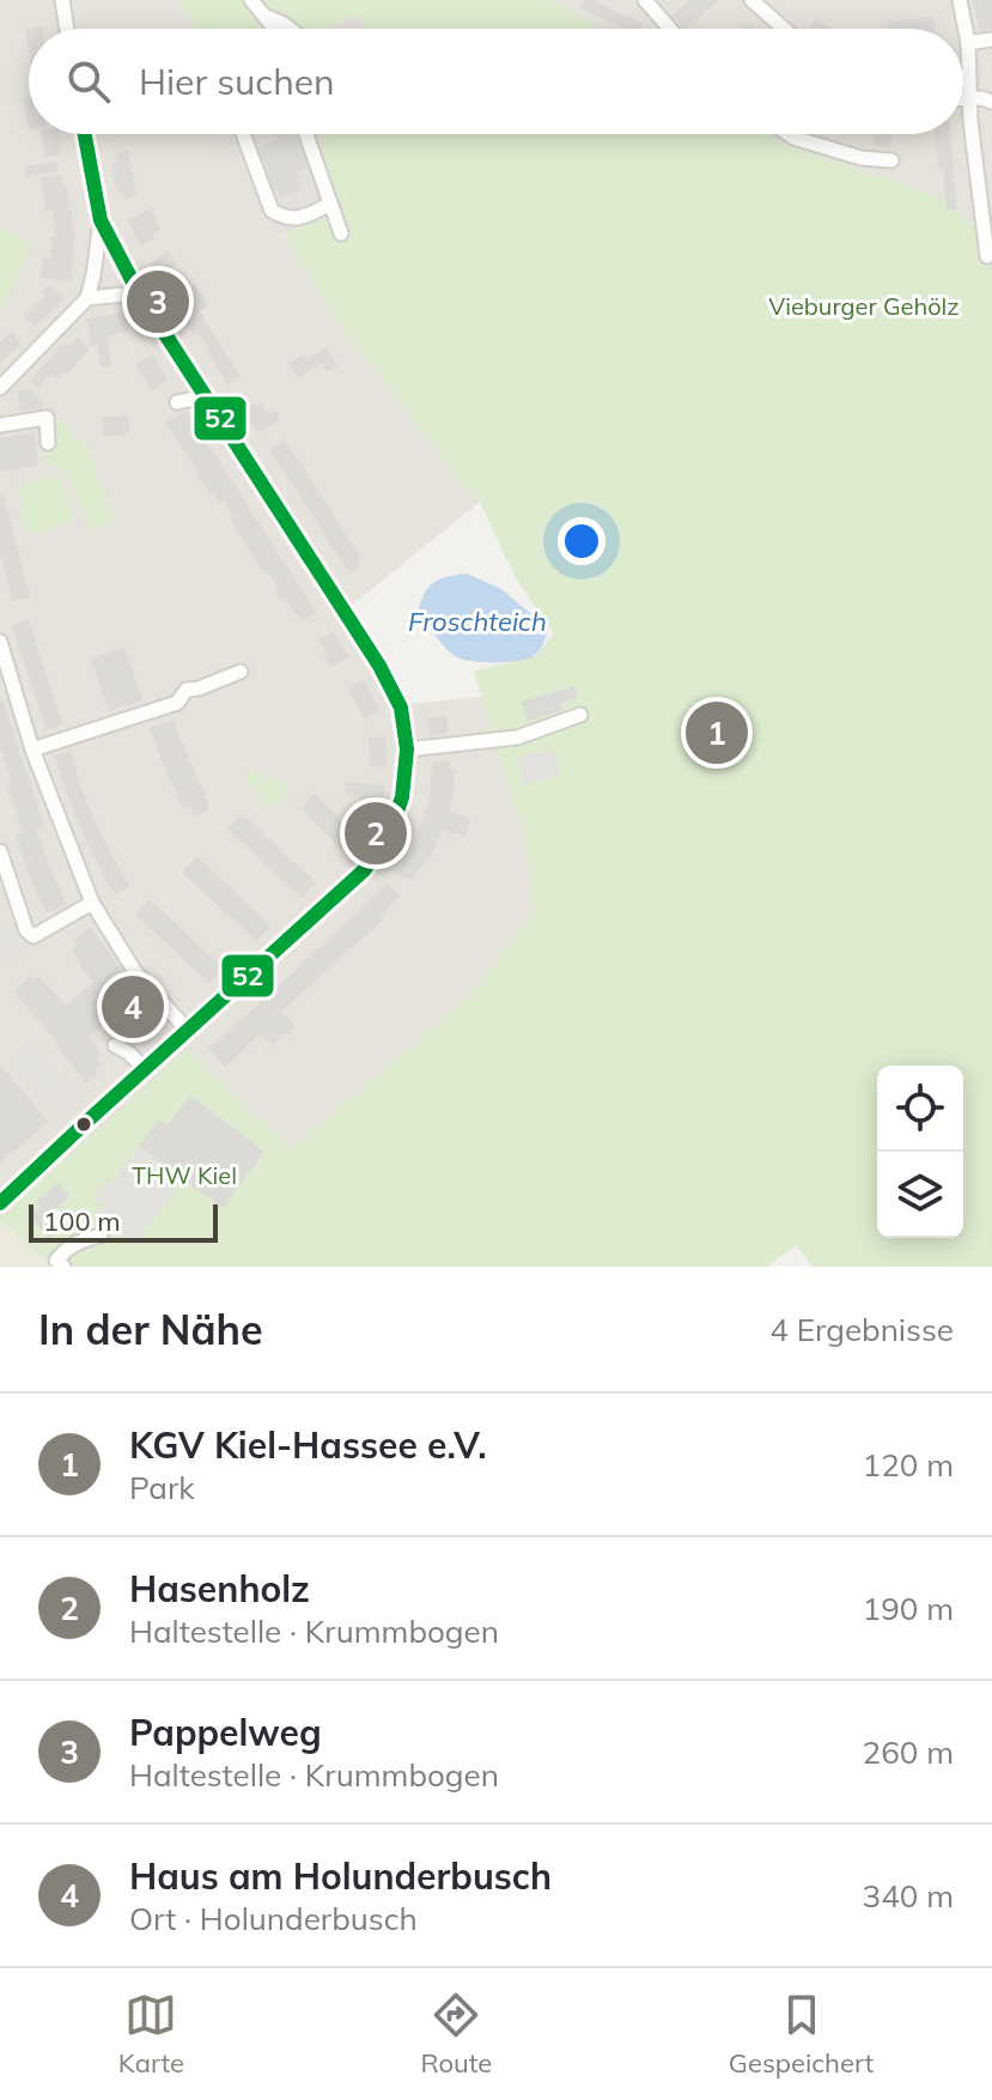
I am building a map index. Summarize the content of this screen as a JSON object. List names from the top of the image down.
{
  "water": ["Froschteich"],
  "parks": ["Vieburger Gehölz", "THW Kiel"],
  "lines": ["transit line 52"],
  "scale_bar": "100 m",
  "page": {
    "search": "Hier suchen",
    "pins": [
      "3",
      "1",
      "2",
      "4"
    ],
    "scale": "100 m",
    "heading": ["In der Nähe", "4 Ergebnisse"],
    "list": [
      {
        "mark": "1",
        "name": "KGV Kiel-Hassee e.V.",
        "note": "Park",
        "value": "120 m"
      },
      {
        "mark": "2",
        "name": "Hasenholz",
        "note": "Haltestelle · Krummbogen",
        "value": "190 m"
      },
      {
        "mark": "3",
        "name": "Pappelweg",
        "note": "Haltestelle · Krummbogen",
        "value": "260 m"
      },
      {
        "mark": "4",
        "name": "Haus am Holunderbusch",
        "note": "Ort · Holunderbusch",
        "value": "340 m"
      }
    ],
    "nav": ["Karte", "Route", "Gespeichert"]
  }
}
